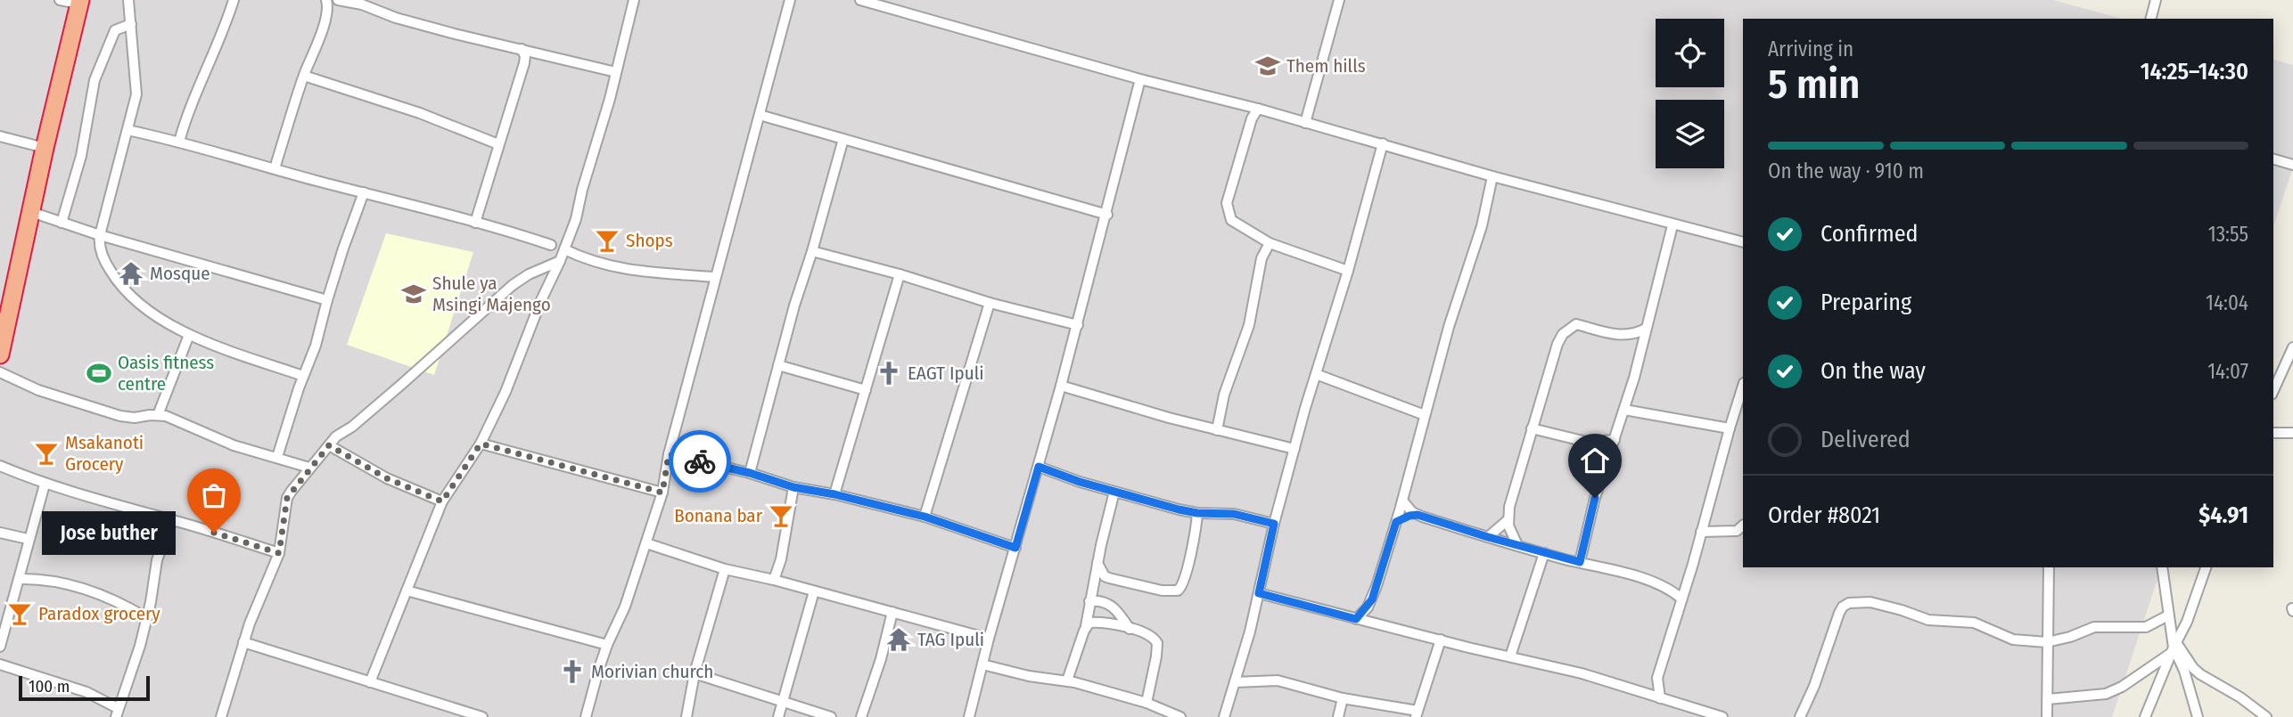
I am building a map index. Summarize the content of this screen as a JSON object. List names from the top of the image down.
{
  "places": {
    "school or university": ["Them hills", "Shule ya Msingi Majengo"],
    "bar": [
      "Shops",
      "Msakanoti Grocery",
      "Bonana bar",
      "Paradox grocery"
    ],
    "temple": ["Mosque", "TAG Ipuli"],
    "sports": ["Oasis fitness centre"],
    "church": ["EAGT Ipuli", "Morivian church"],
    "other": ["Jose buther"]
  },
  "scale_bar": "100 m",
  "page": {
    "heading": ["5 min", "Arriving in", "14:25–14:30"],
    "panel": ["Order #8021", "$4.91"],
    "bar": "On the way · 910 m",
    "list": [
      ["Confirmed", "13:55"],
      ["Preparing", "14:04"],
      ["On the way", "14:07"],
      "Delivered"
    ],
    "bubble": "Jose buther",
    "scale": "100 m"
  }
}
